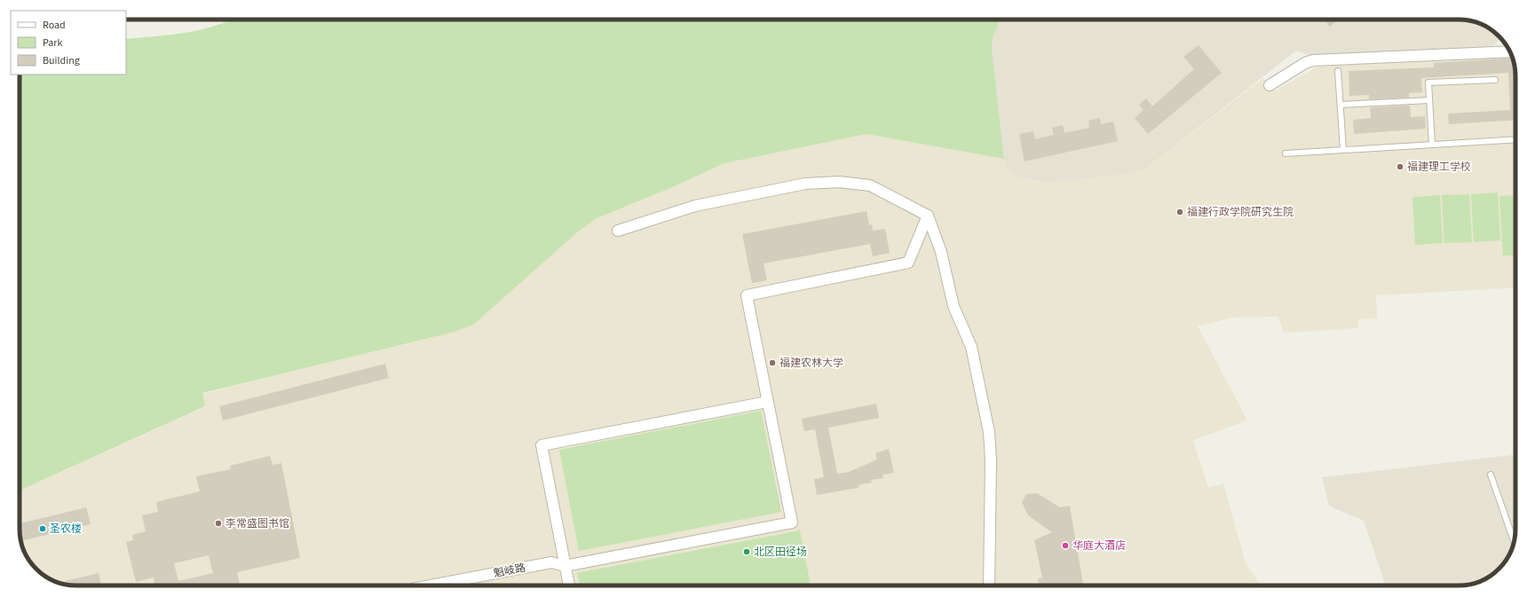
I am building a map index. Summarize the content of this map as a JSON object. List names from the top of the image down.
{
  "streets": {
    "street": ["魁岐路"]
  },
  "places": [
    "福建理工学校",
    "福建行政学院研究生院",
    "福建农林大学",
    "李常盛图书馆",
    "圣农楼",
    "华庭大酒店",
    "北区田径场"
  ],
  "legend": ["Road", "Park", "Building"]
}
